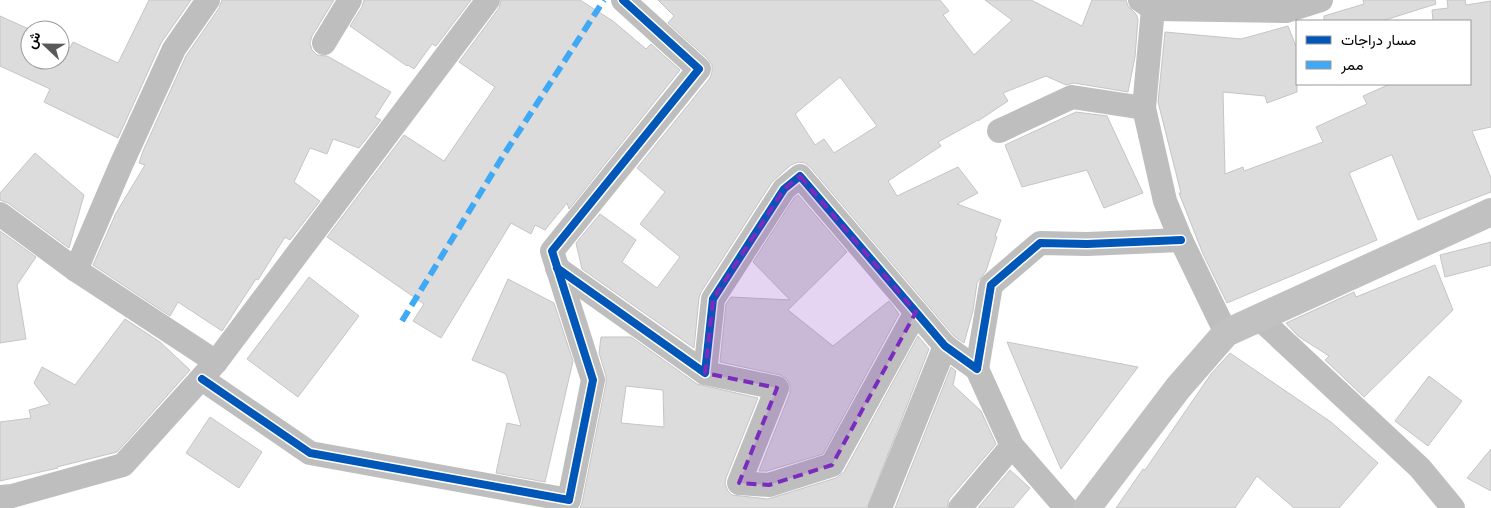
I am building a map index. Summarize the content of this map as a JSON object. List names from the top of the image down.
{
  "legend": ["مسار دراجات", "ممر"],
  "north": "left"
}
